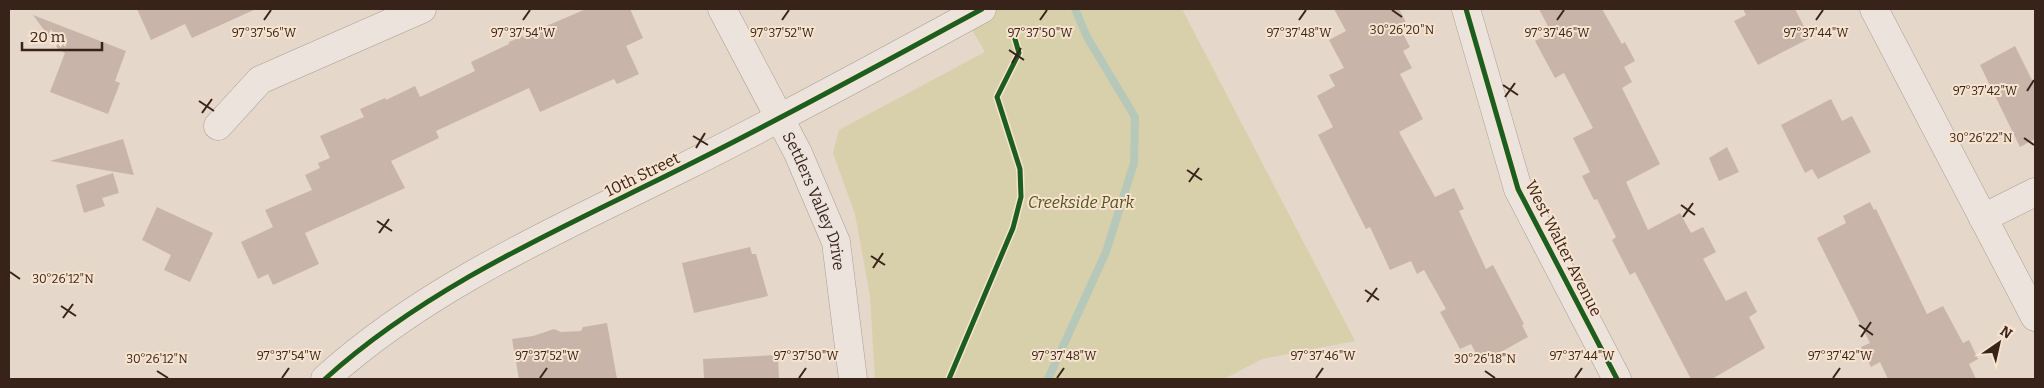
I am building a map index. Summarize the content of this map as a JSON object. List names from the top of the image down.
{
  "streets": {
    "street": ["10th Street", "Settlers Valley Drive", "West Walter Avenue"]
  },
  "crossings": [
    ["10th Street", "Settlers Valley Drive"]
  ],
  "parks": ["Creekside Park"],
  "scale_bar": "20 m",
  "north": "top right",
  "coordinates": [
    "30°26'20\"N",
    "97°37'44\"W",
    "97°37'56\"W",
    "97°37'54\"W",
    "97°37'52\"W",
    "97°37'50\"W",
    "97°37'48\"W",
    "97°37'46\"W",
    "97°37'42\"W",
    "30°26'22\"N",
    "30°26'12\"N",
    "30°26'18\"N"
  ]
}
